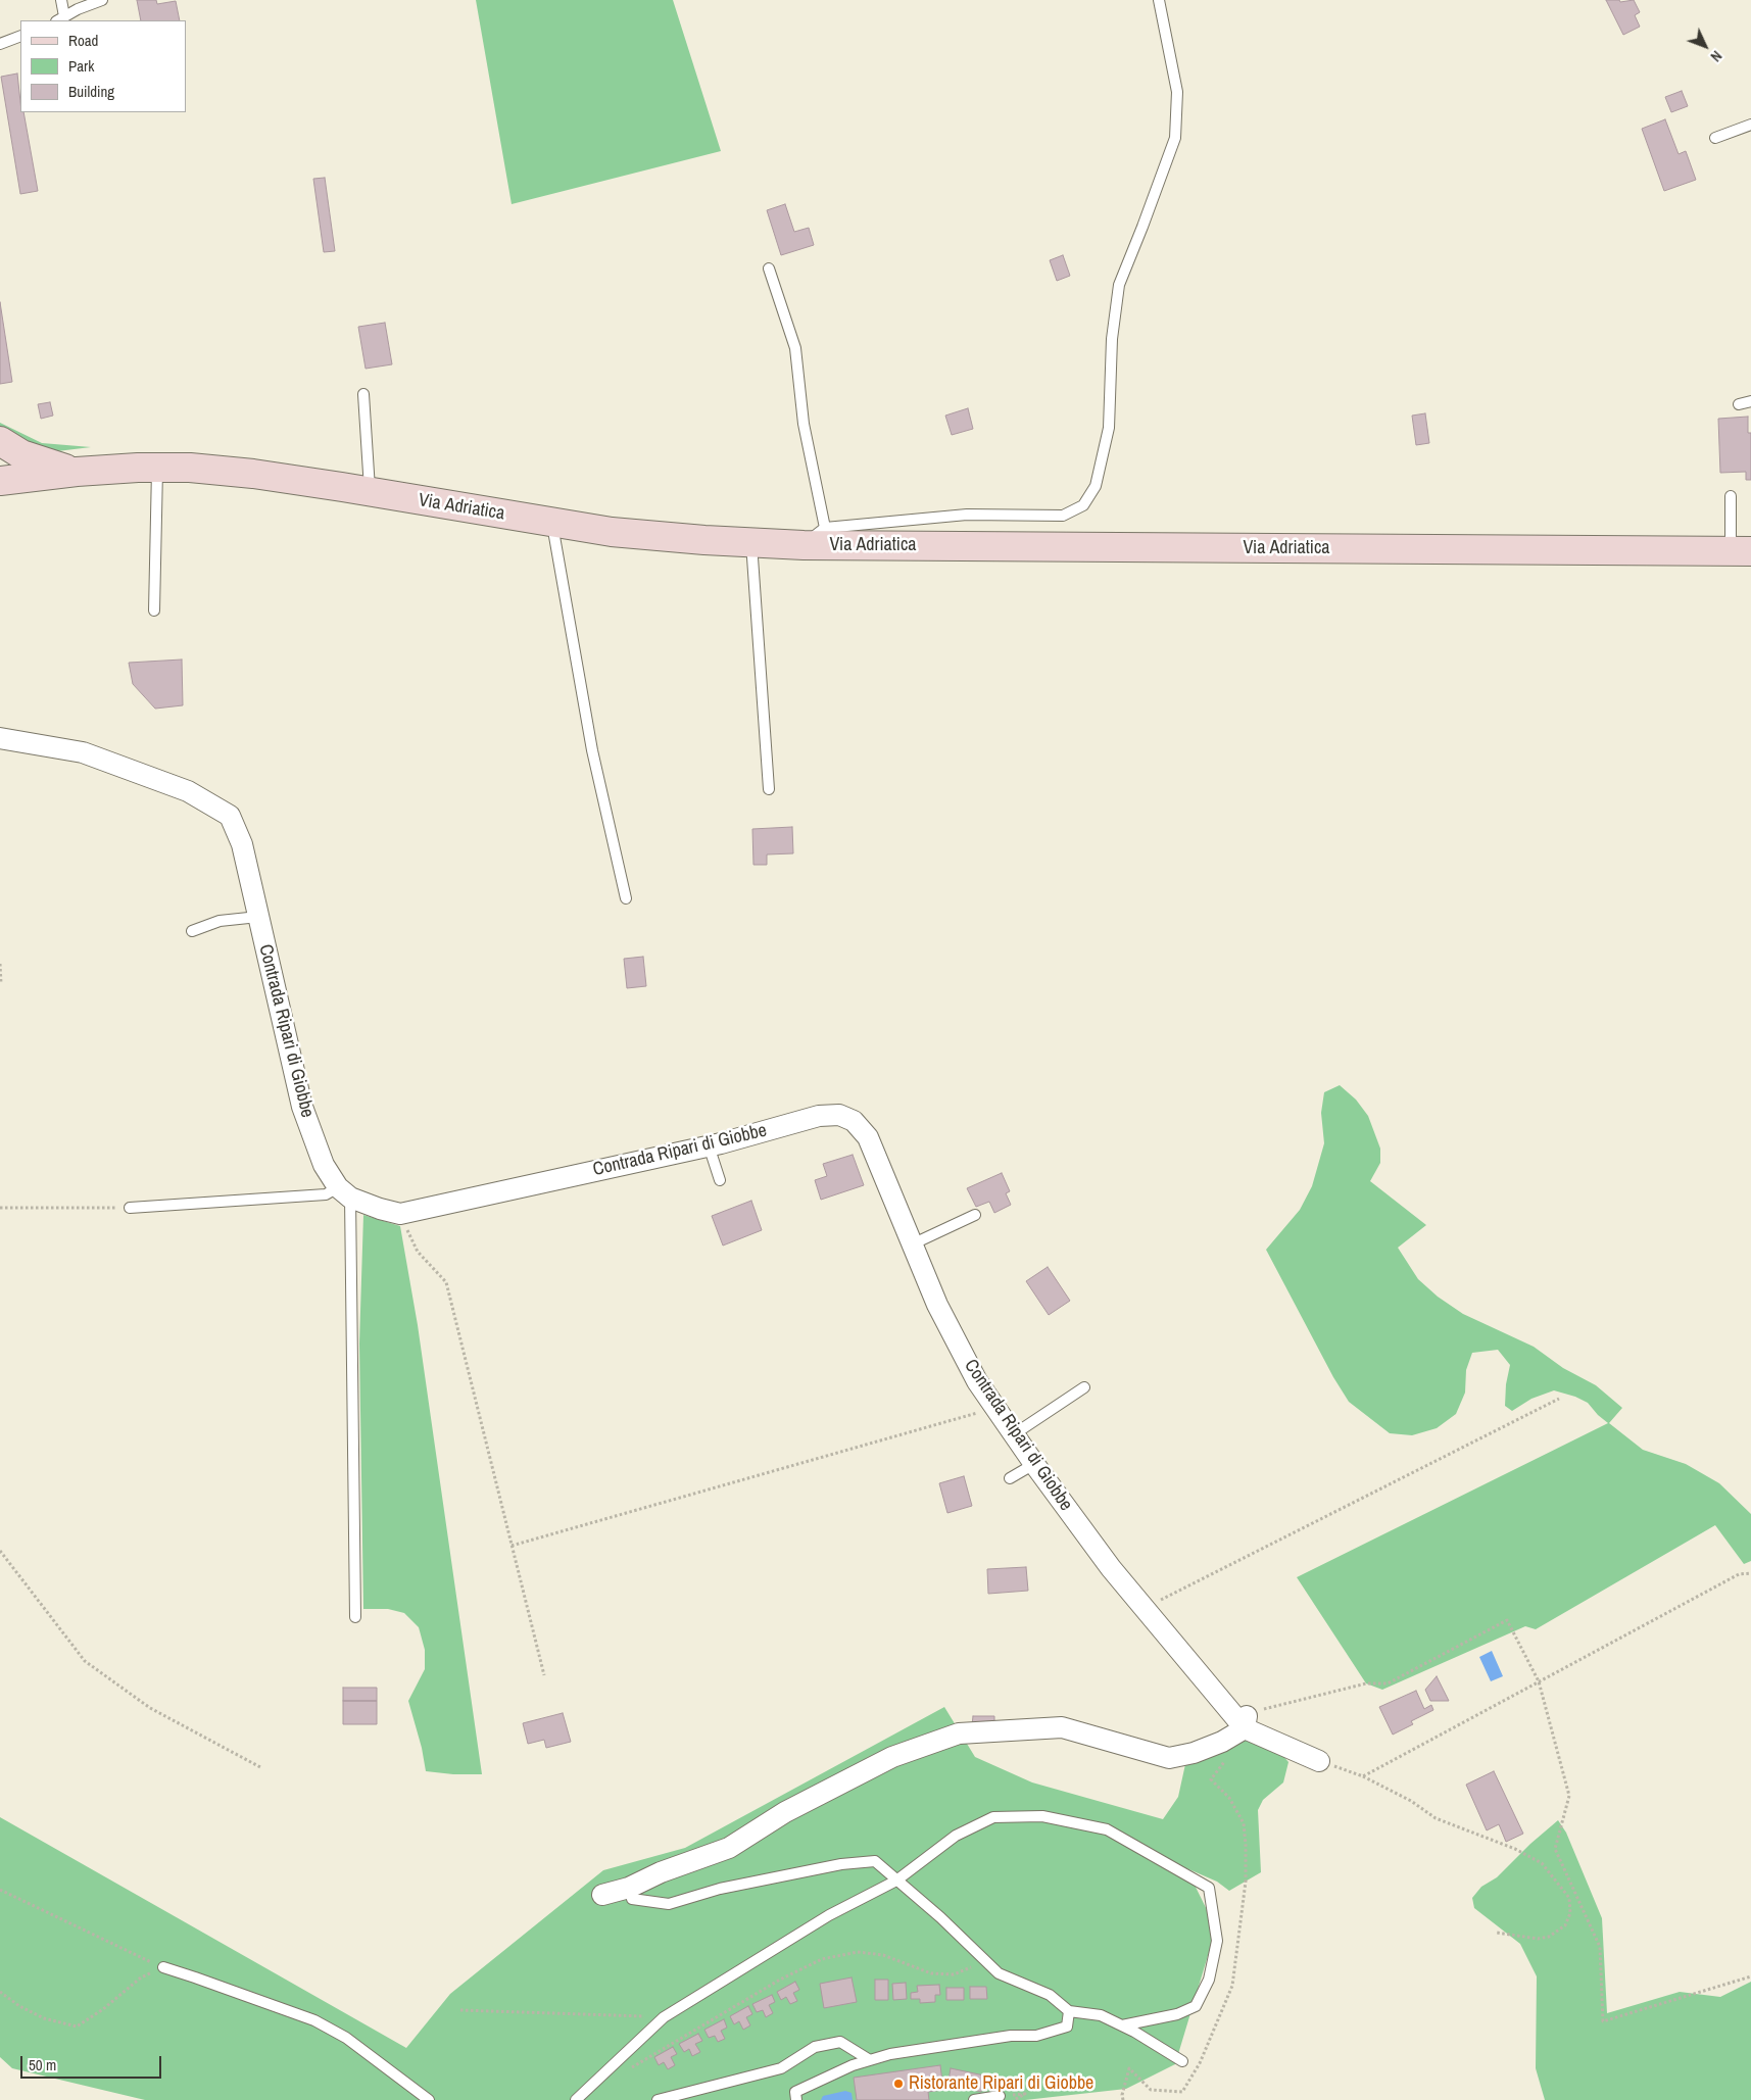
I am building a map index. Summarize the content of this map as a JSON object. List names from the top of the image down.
{
  "streets": {
    "main road": ["Via Adriatica"],
    "street": ["Contrada Ripari di Giobbe"]
  },
  "places": ["Ristorante Ripari di Giobbe"],
  "legend": ["Road", "Park", "Building"],
  "scale_bar": "50 m",
  "north": "bottom right"
}
